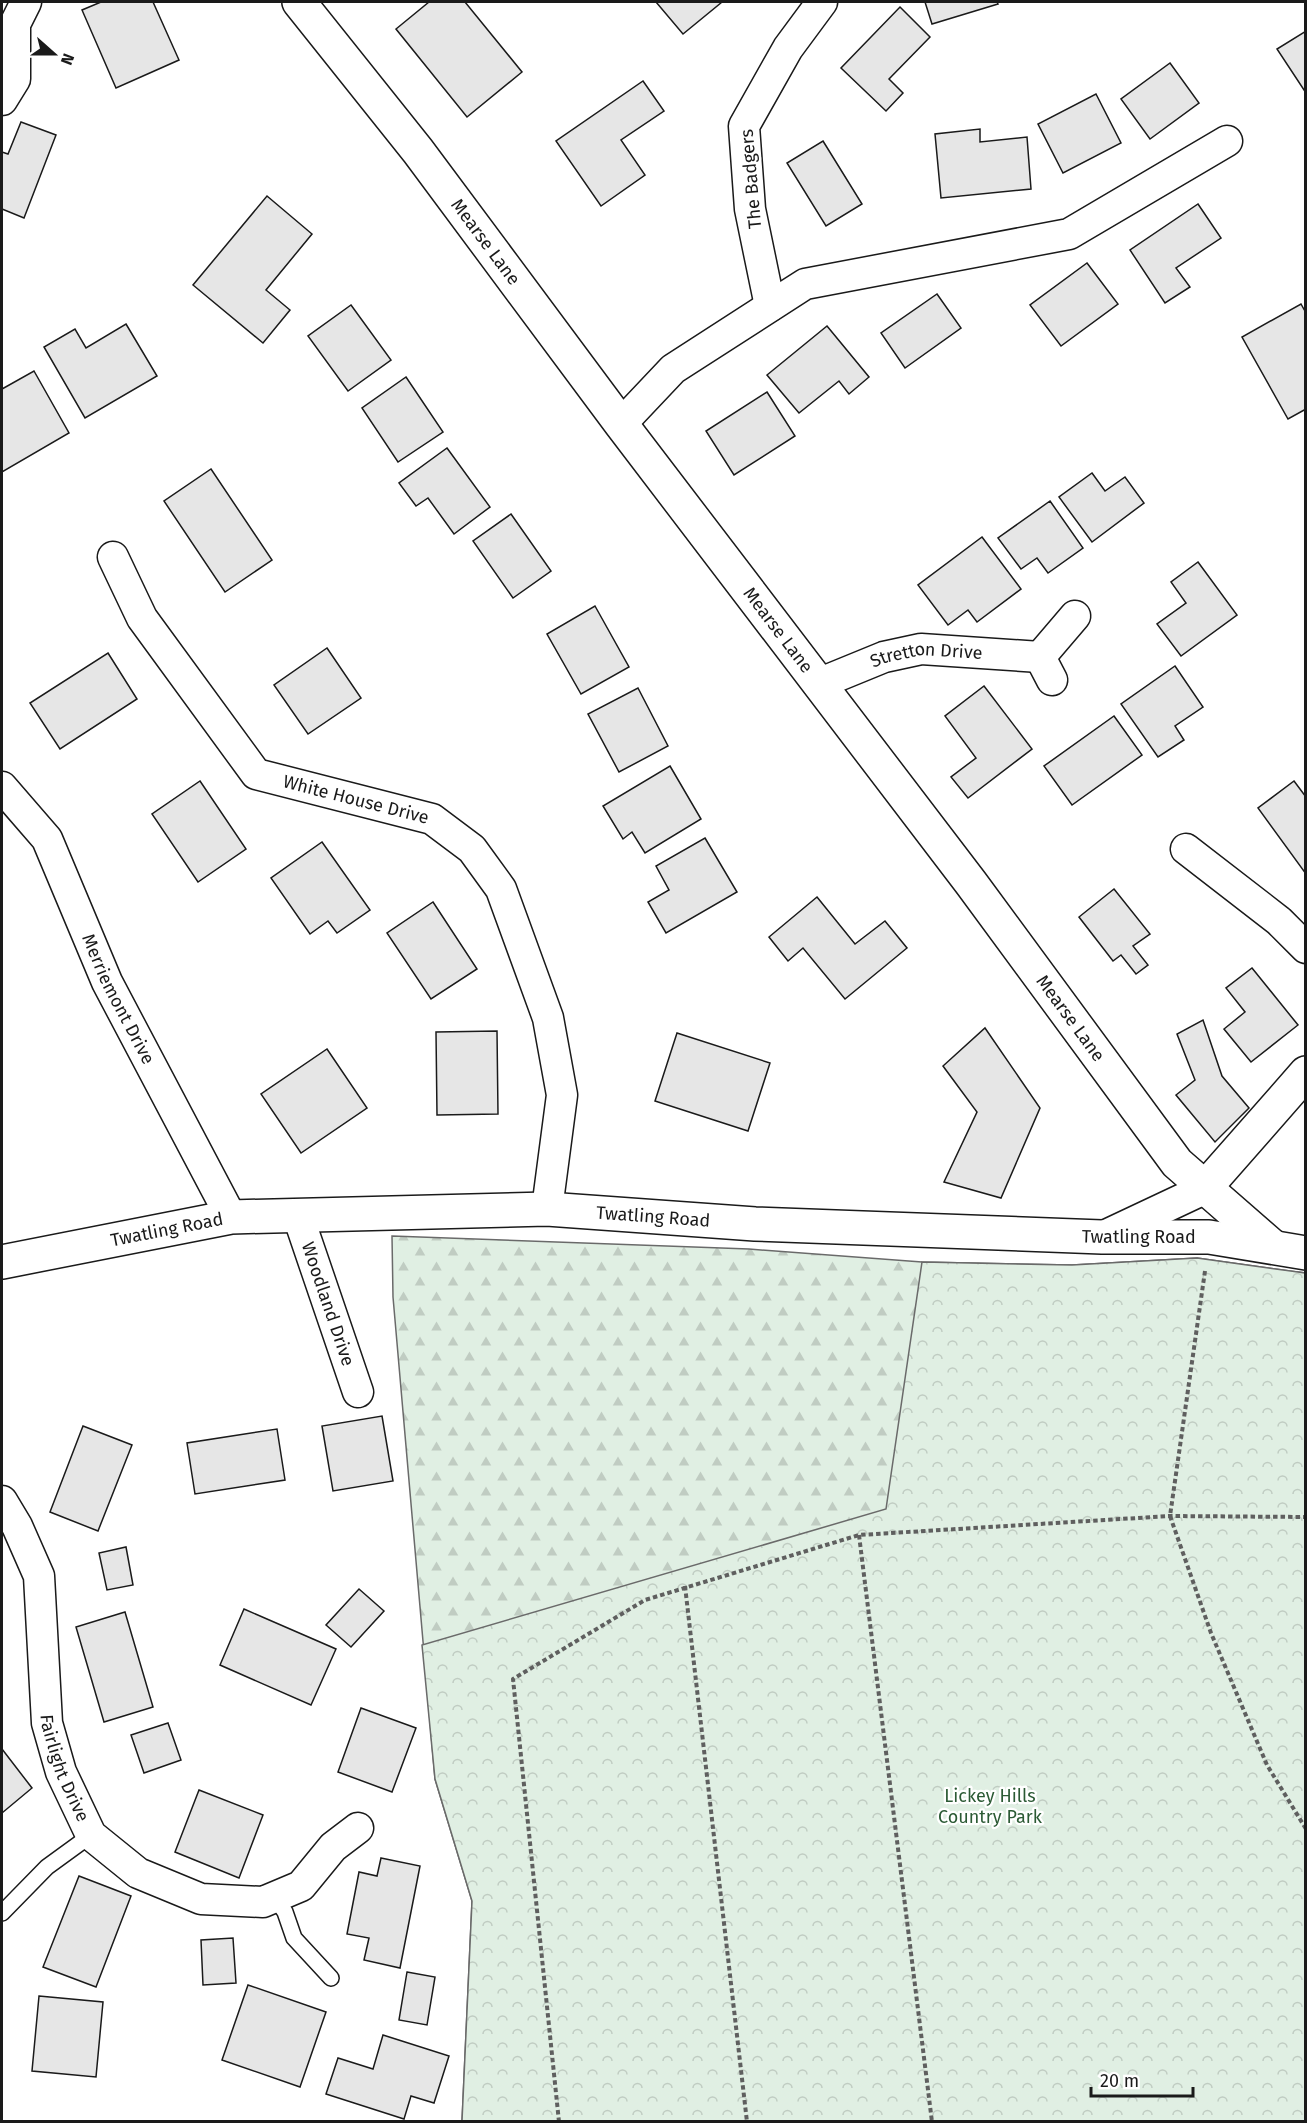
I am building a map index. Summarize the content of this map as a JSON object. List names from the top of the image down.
{
  "streets": {
    "street": [
      "The Badgers",
      "Mearse Lane",
      "Stretton Drive",
      "White House Drive",
      "Merriemont Drive",
      "Twatling Road",
      "Woodland Drive",
      "Fairlight Drive"
    ]
  },
  "crossings": [
    ["Mearse Lane", "Stretton Drive"],
    ["Mearse Lane", "Twatling Road"],
    ["White House Drive", "Twatling Road"],
    ["Merriemont Drive", "Twatling Road"],
    ["Twatling Road", "Woodland Drive"]
  ],
  "parks": ["Lickey Hills Country Park"],
  "scale_bar": "20 m",
  "north": "right"
}
